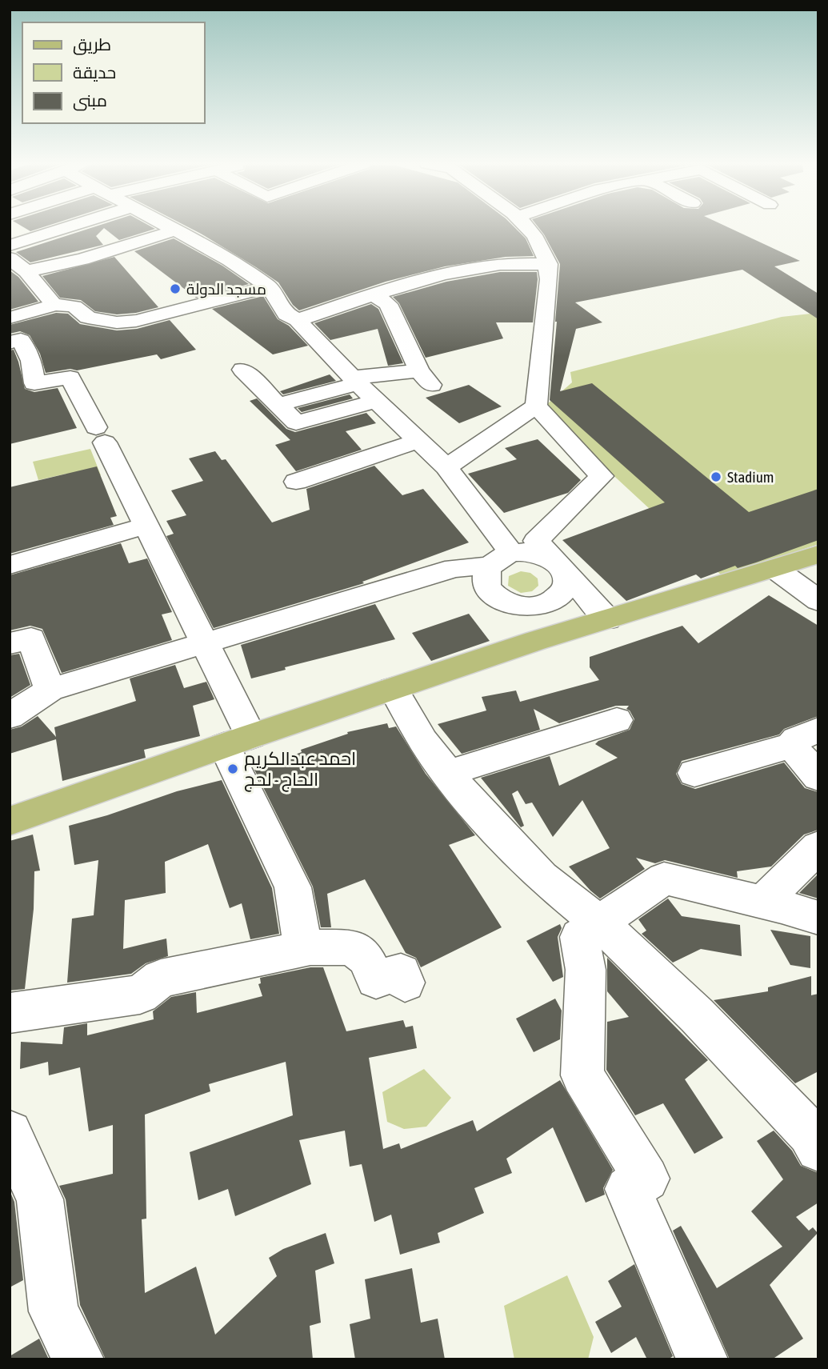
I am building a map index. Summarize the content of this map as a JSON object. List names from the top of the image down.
{
  "places": ["مسجد الدولة", "Stadium", "احمد عبدالكريم الحاج - لحج"],
  "legend": ["طريق", "حديقة", "مبنى"]
}
